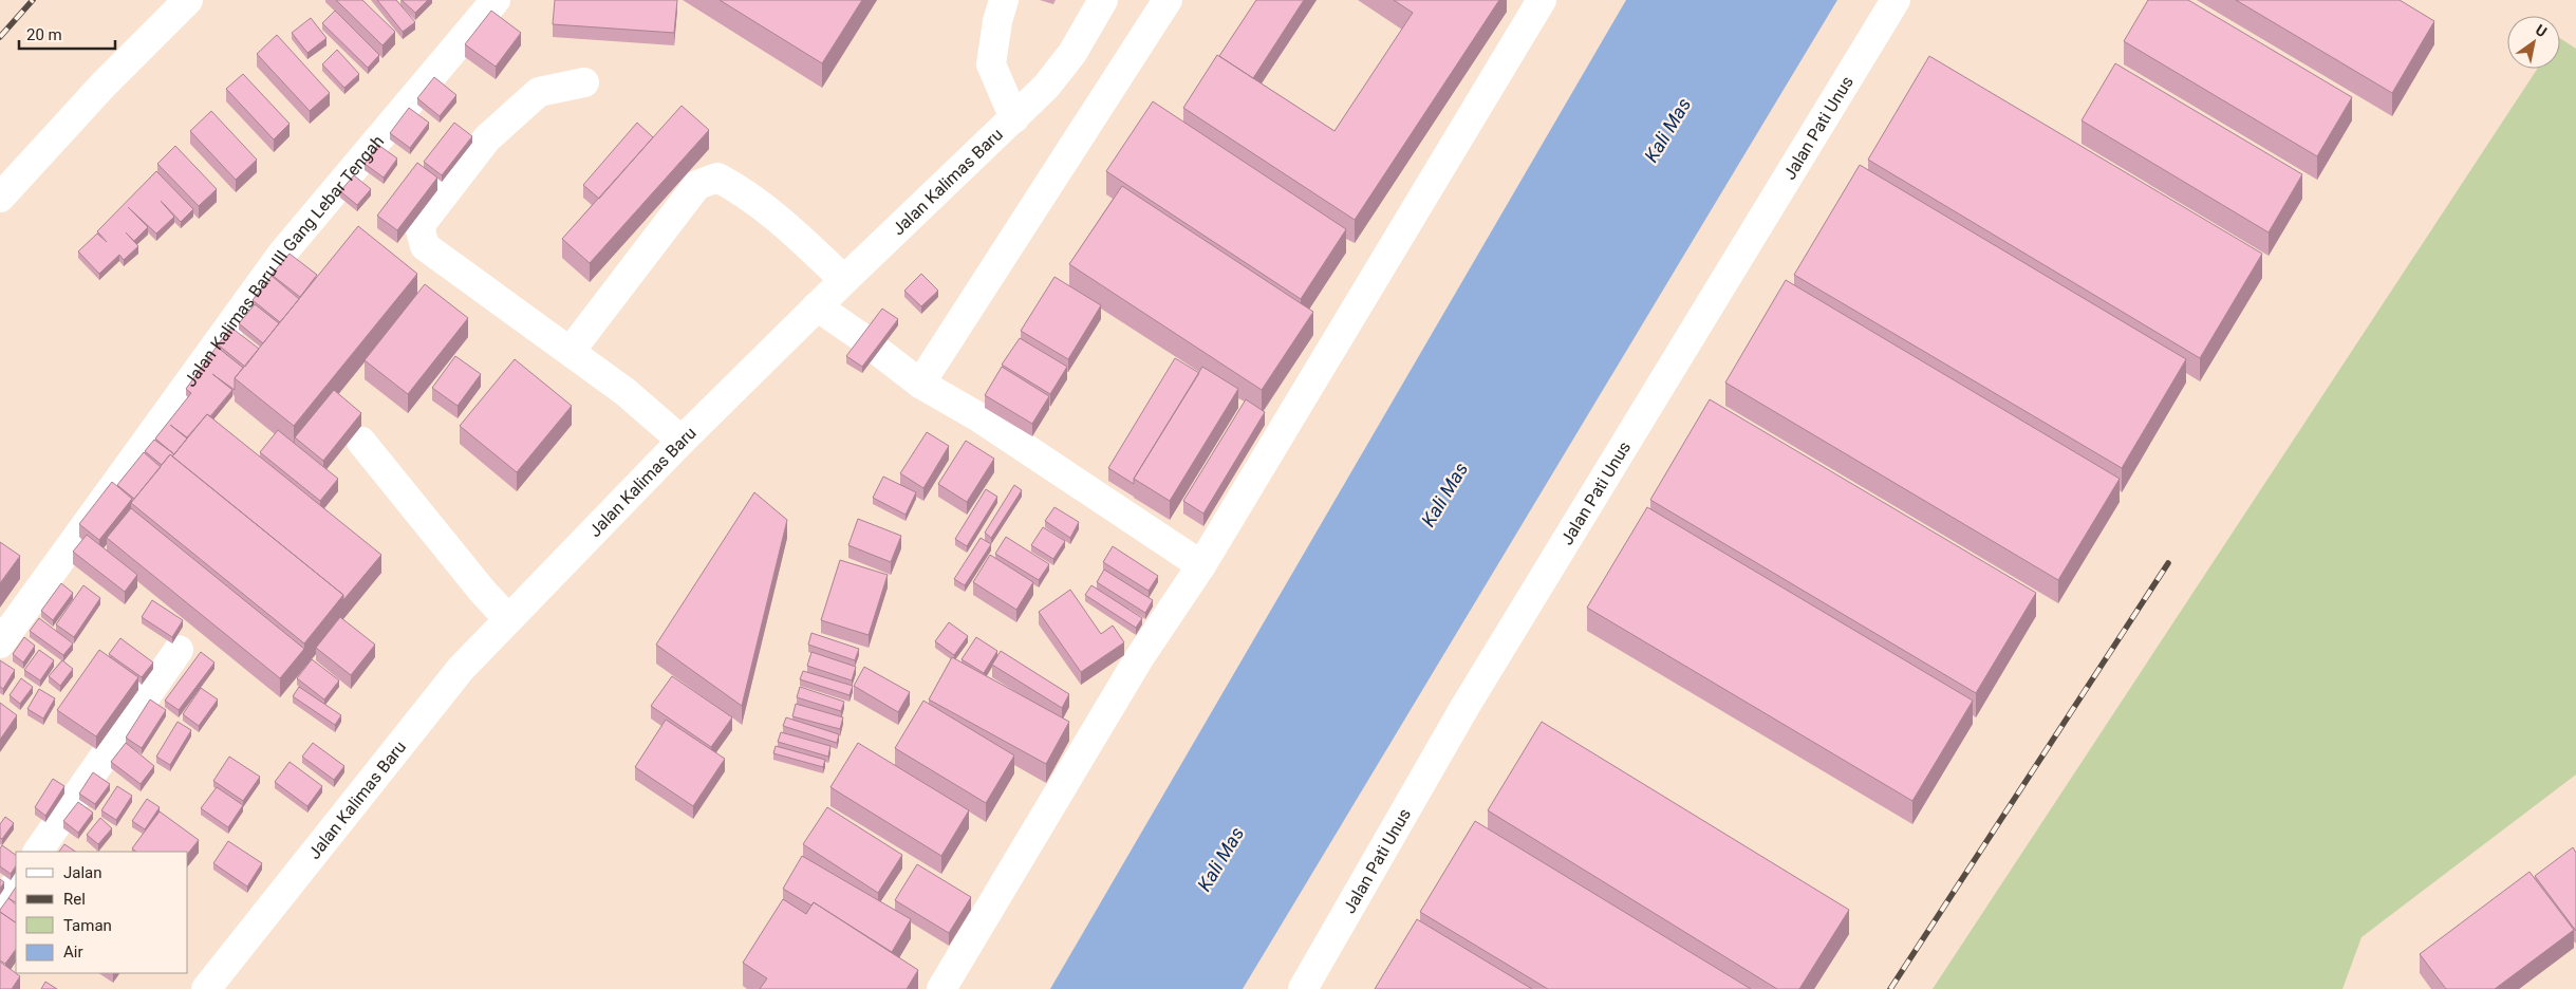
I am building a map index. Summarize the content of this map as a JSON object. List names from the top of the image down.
{
  "streets": {
    "street": ["Jalan Pati Unus", "Jalan Kalimas Baru", "Jalan Kalimas Baru III Gang Lebar Tengah"]
  },
  "water": ["Kali Mas"],
  "legend": [
    "Jalan",
    "Rel",
    "Taman",
    "Air"
  ],
  "scale_bar": "20 m",
  "north": "top right"
}
